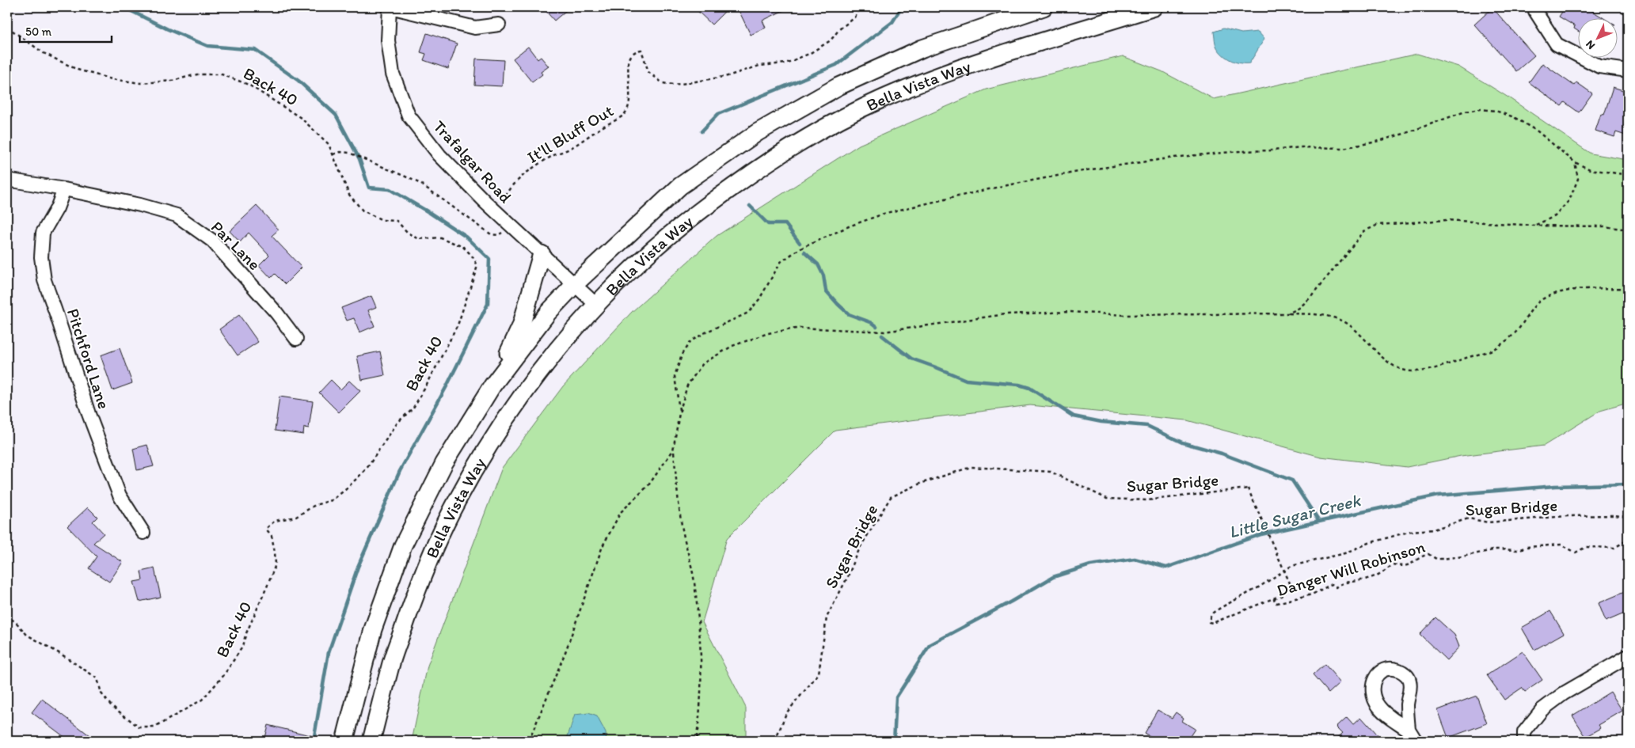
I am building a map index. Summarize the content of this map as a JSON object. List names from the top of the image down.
{
  "streets": {
    "main road": ["Bella Vista Way"],
    "street": ["Trafalgar Road", "Par Lane", "Pitchford Lane"],
    "path": [
      "Back 40",
      "It'll Bluff Out",
      "Sugar Bridge",
      "Danger Will Robinson"
    ]
  },
  "crossings": [
    ["Bella Vista Way", "Trafalgar Road"],
    ["It'll Bluff Out", "Trafalgar Road"],
    ["Par Lane", "Pitchford Lane"],
    ["Sugar Bridge", "Danger Will Robinson"]
  ],
  "water": ["Little Sugar Creek"],
  "scale_bar": "50 m",
  "north": "bottom left"
}
